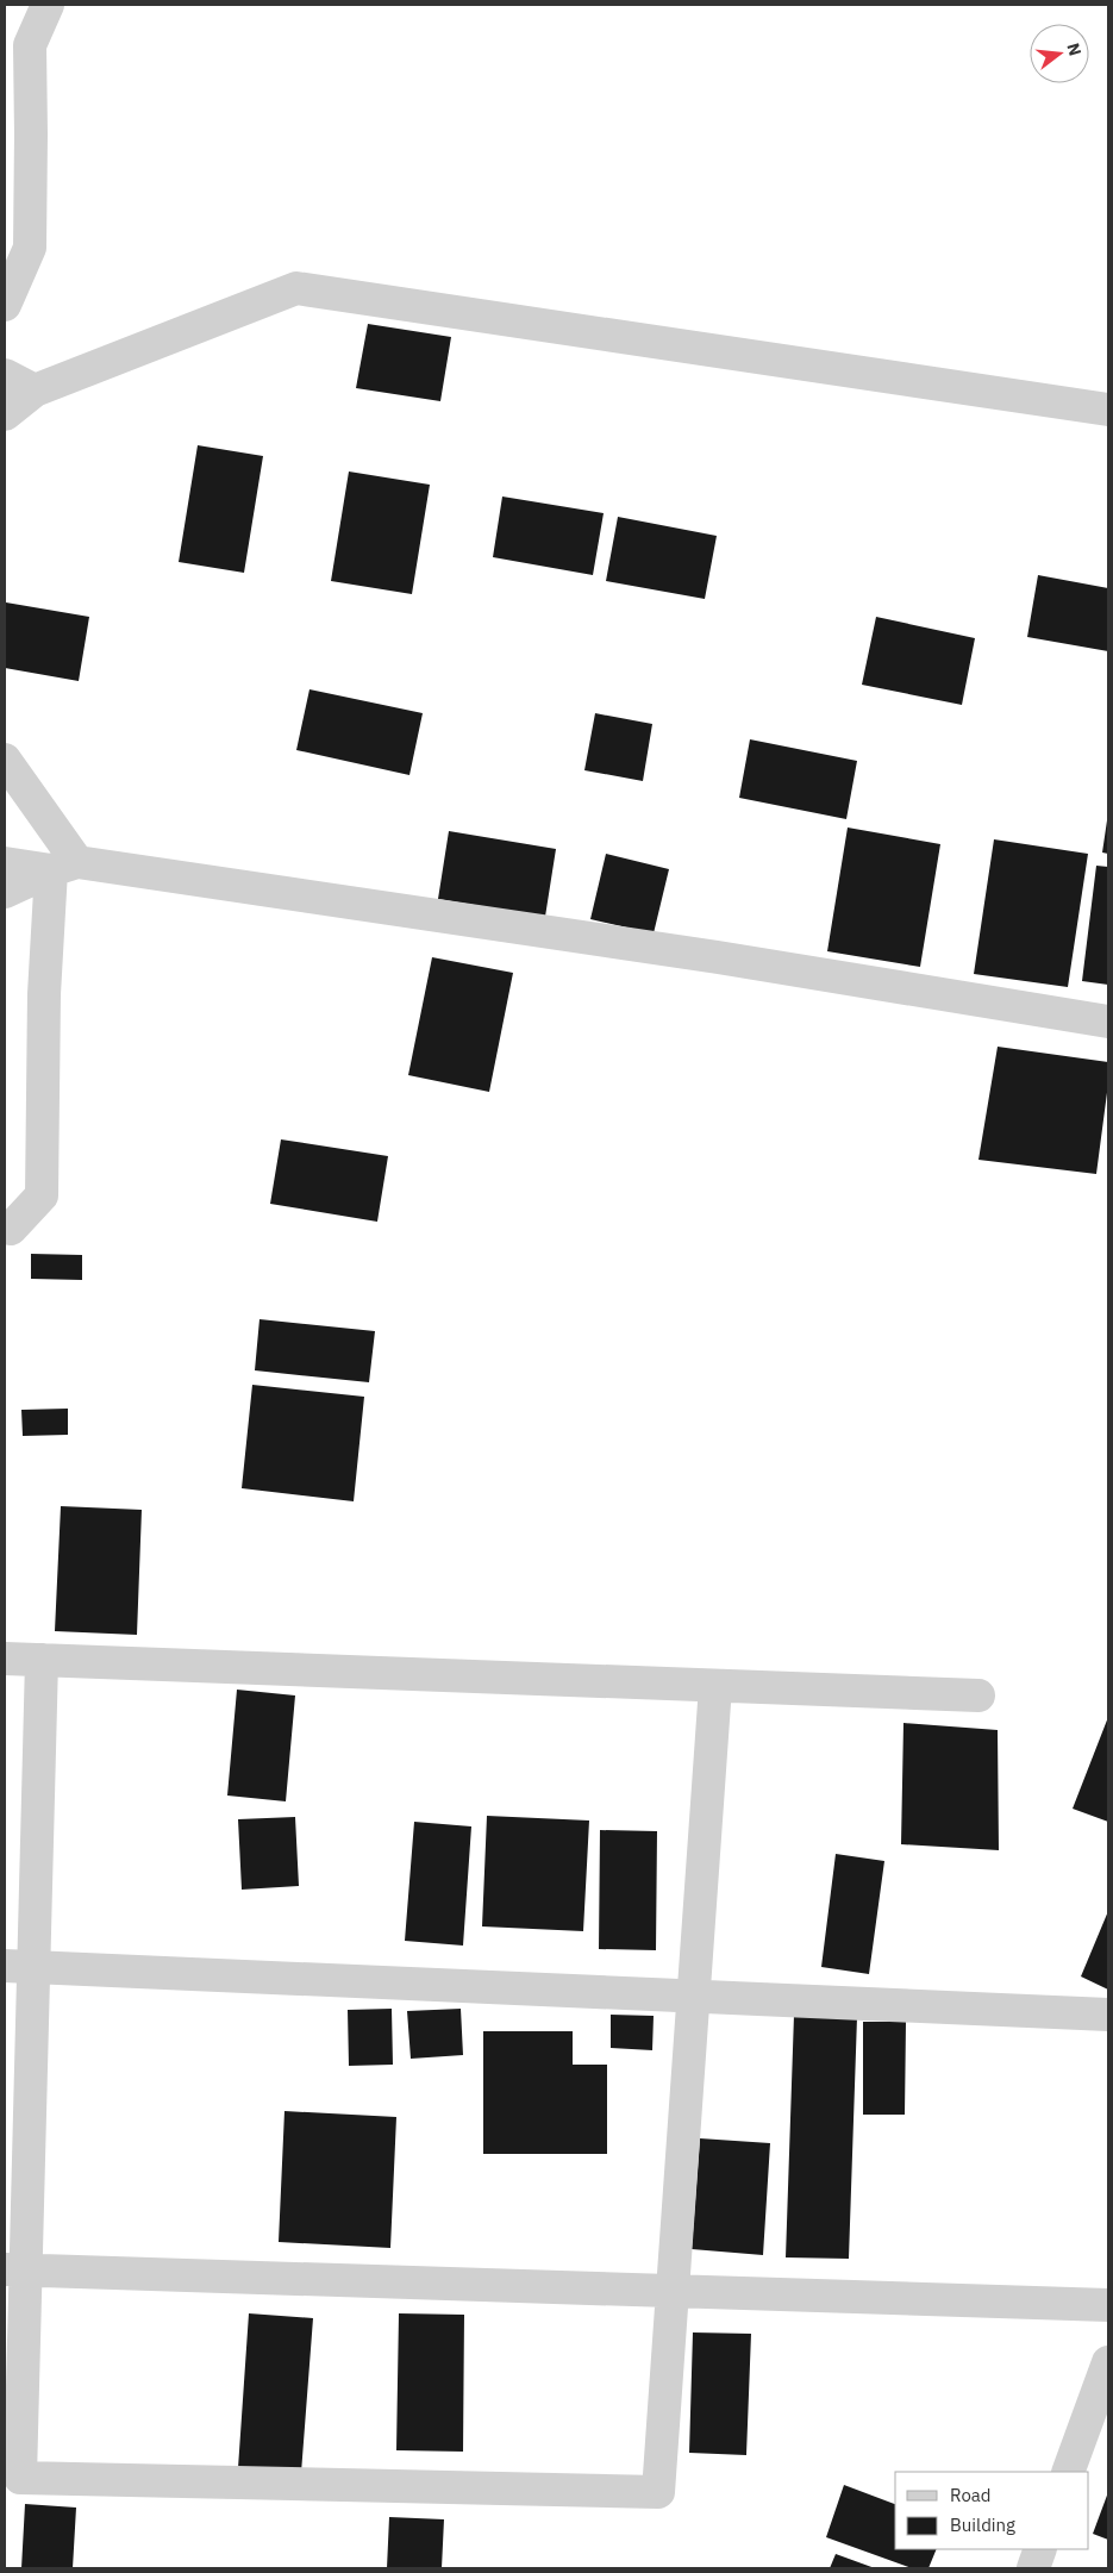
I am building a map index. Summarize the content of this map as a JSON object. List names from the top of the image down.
{
  "legend": ["Road", "Building"],
  "north": "right"
}
